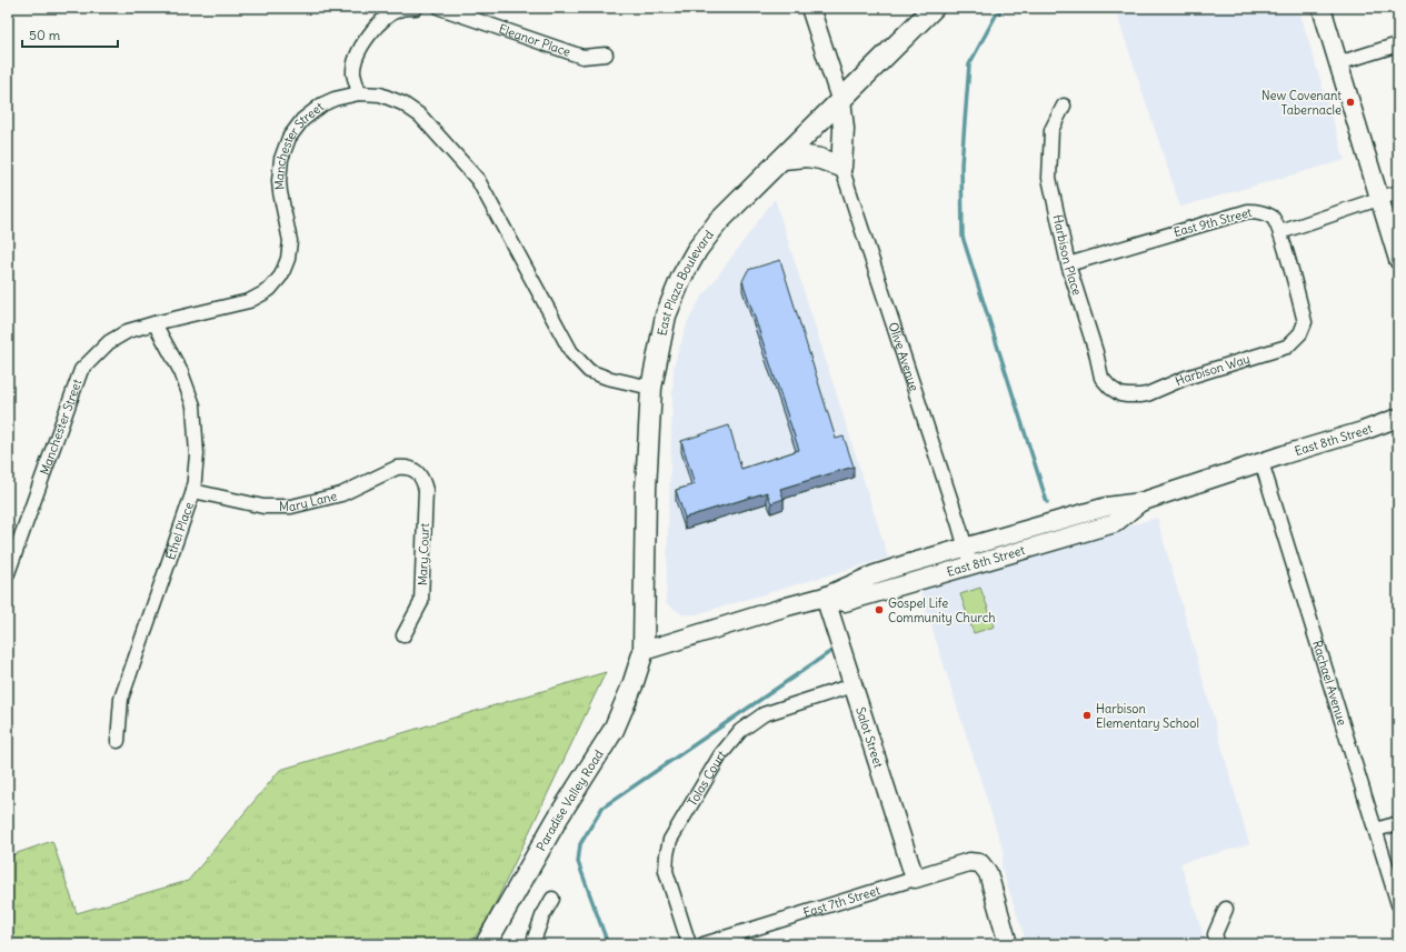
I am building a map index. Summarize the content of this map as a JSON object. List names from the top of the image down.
{
  "streets": {
    "main road": [
      "East Plaza Boulevard",
      "East 8th Street",
      "Salot Street",
      "Paradise Valley Road",
      "East 7th Street"
    ],
    "street": [
      "Eleanor Place",
      "Manchester Street",
      "East 9th Street",
      "Harbison Place",
      "Olive Avenue",
      "Harbison Way",
      "Mary Lane",
      "Ethel Place",
      "Mary Court",
      "Rachael Avenue",
      "Tolas Court"
    ]
  },
  "crossings": [
    ["Manchester Street", "East Plaza Boulevard"],
    ["Manchester Street", "Ethel Place"],
    ["East 9th Street", "Harbison Place"],
    ["East 9th Street", "Harbison Way"],
    ["Harbison Place", "Harbison Way"],
    ["East Plaza Boulevard", "East 8th Street"],
    ["East Plaza Boulevard", "Paradise Valley Road"],
    ["Olive Avenue", "East 8th Street"],
    ["East 8th Street", "Rachael Avenue"],
    ["East 8th Street", "Salot Street"],
    ["East 8th Street", "Paradise Valley Road"],
    ["Mary Lane", "Ethel Place"],
    ["Mary Lane", "Mary Court"],
    ["Salot Street", "Tolas Court"],
    ["Salot Street", "East 7th Street"]
  ],
  "places": ["New Covenant Tabernacle", "Gospel Life Community Church", "Harbison Elementary School"],
  "scale_bar": "50 m"
}
